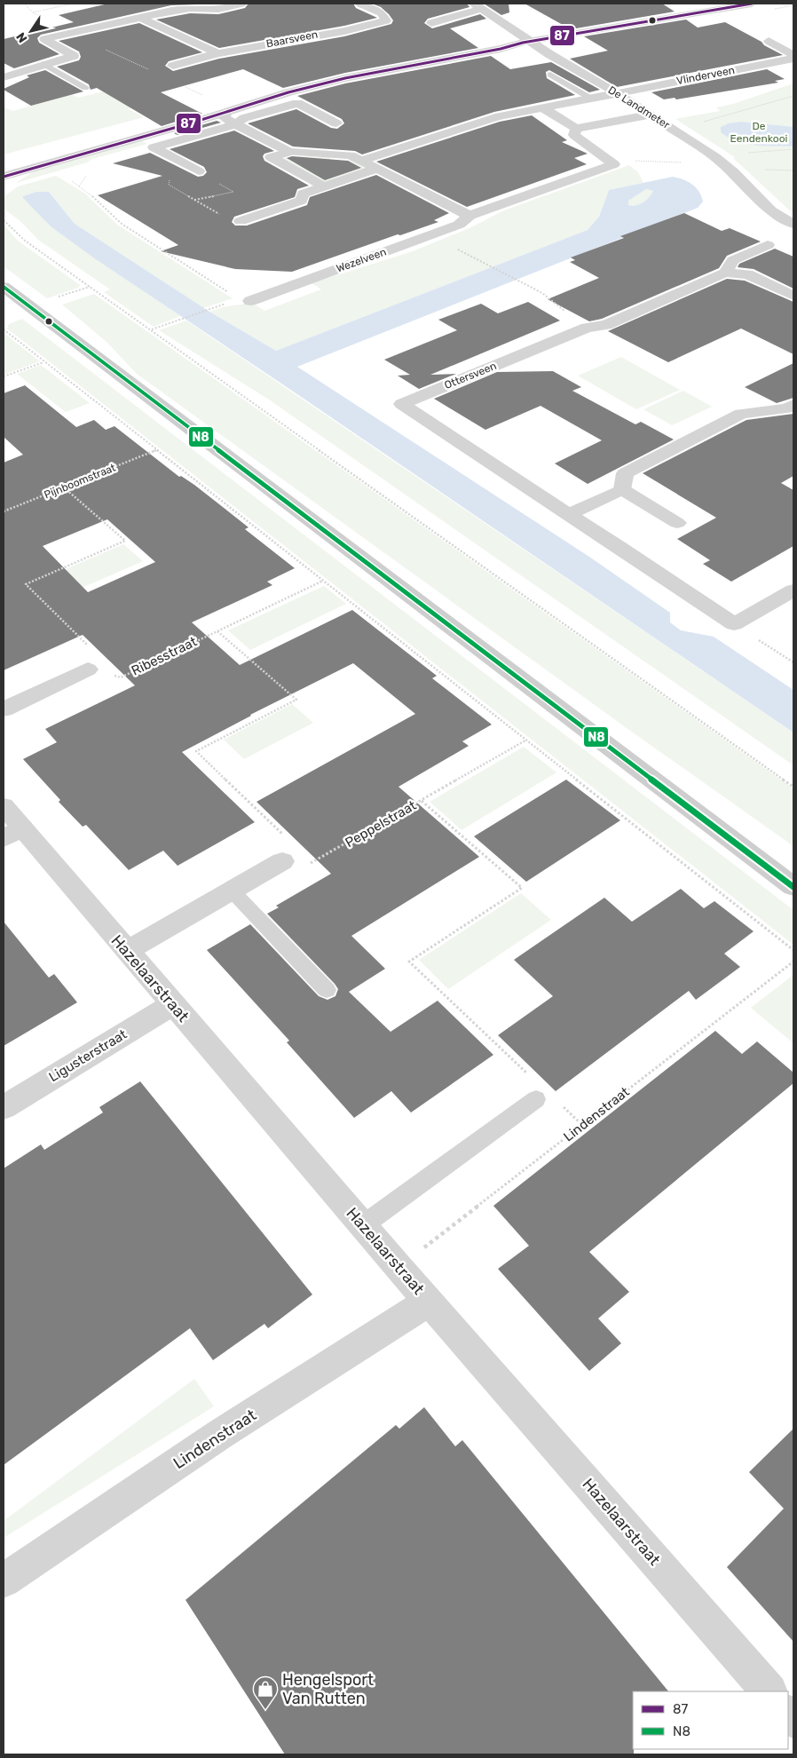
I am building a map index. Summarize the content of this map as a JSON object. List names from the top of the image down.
{
  "streets": {
    "street": [
      "Baarsveen",
      "Vlinderveen",
      "De Landmeter",
      "Wezelveen",
      "Ottersveen",
      "Hazelaarstraat",
      "Ligusterstraat",
      "Lindenstraat"
    ],
    "path": ["Pijnboomstraat", "Ribesstraat", "Peppelstraat"]
  },
  "crossings": [
    ["Vlinderveen", "De Landmeter"],
    ["Hazelaarstraat", "Ligusterstraat"],
    ["Hazelaarstraat", "Lindenstraat"]
  ],
  "parks": ["De Eendenkooi"],
  "places": {
    "shop": ["Hengelsport Van Rutten"]
  },
  "lines": ["transit line 87", "transit line N8"],
  "legend": ["87", "N8"],
  "north": "bottom left"
}
